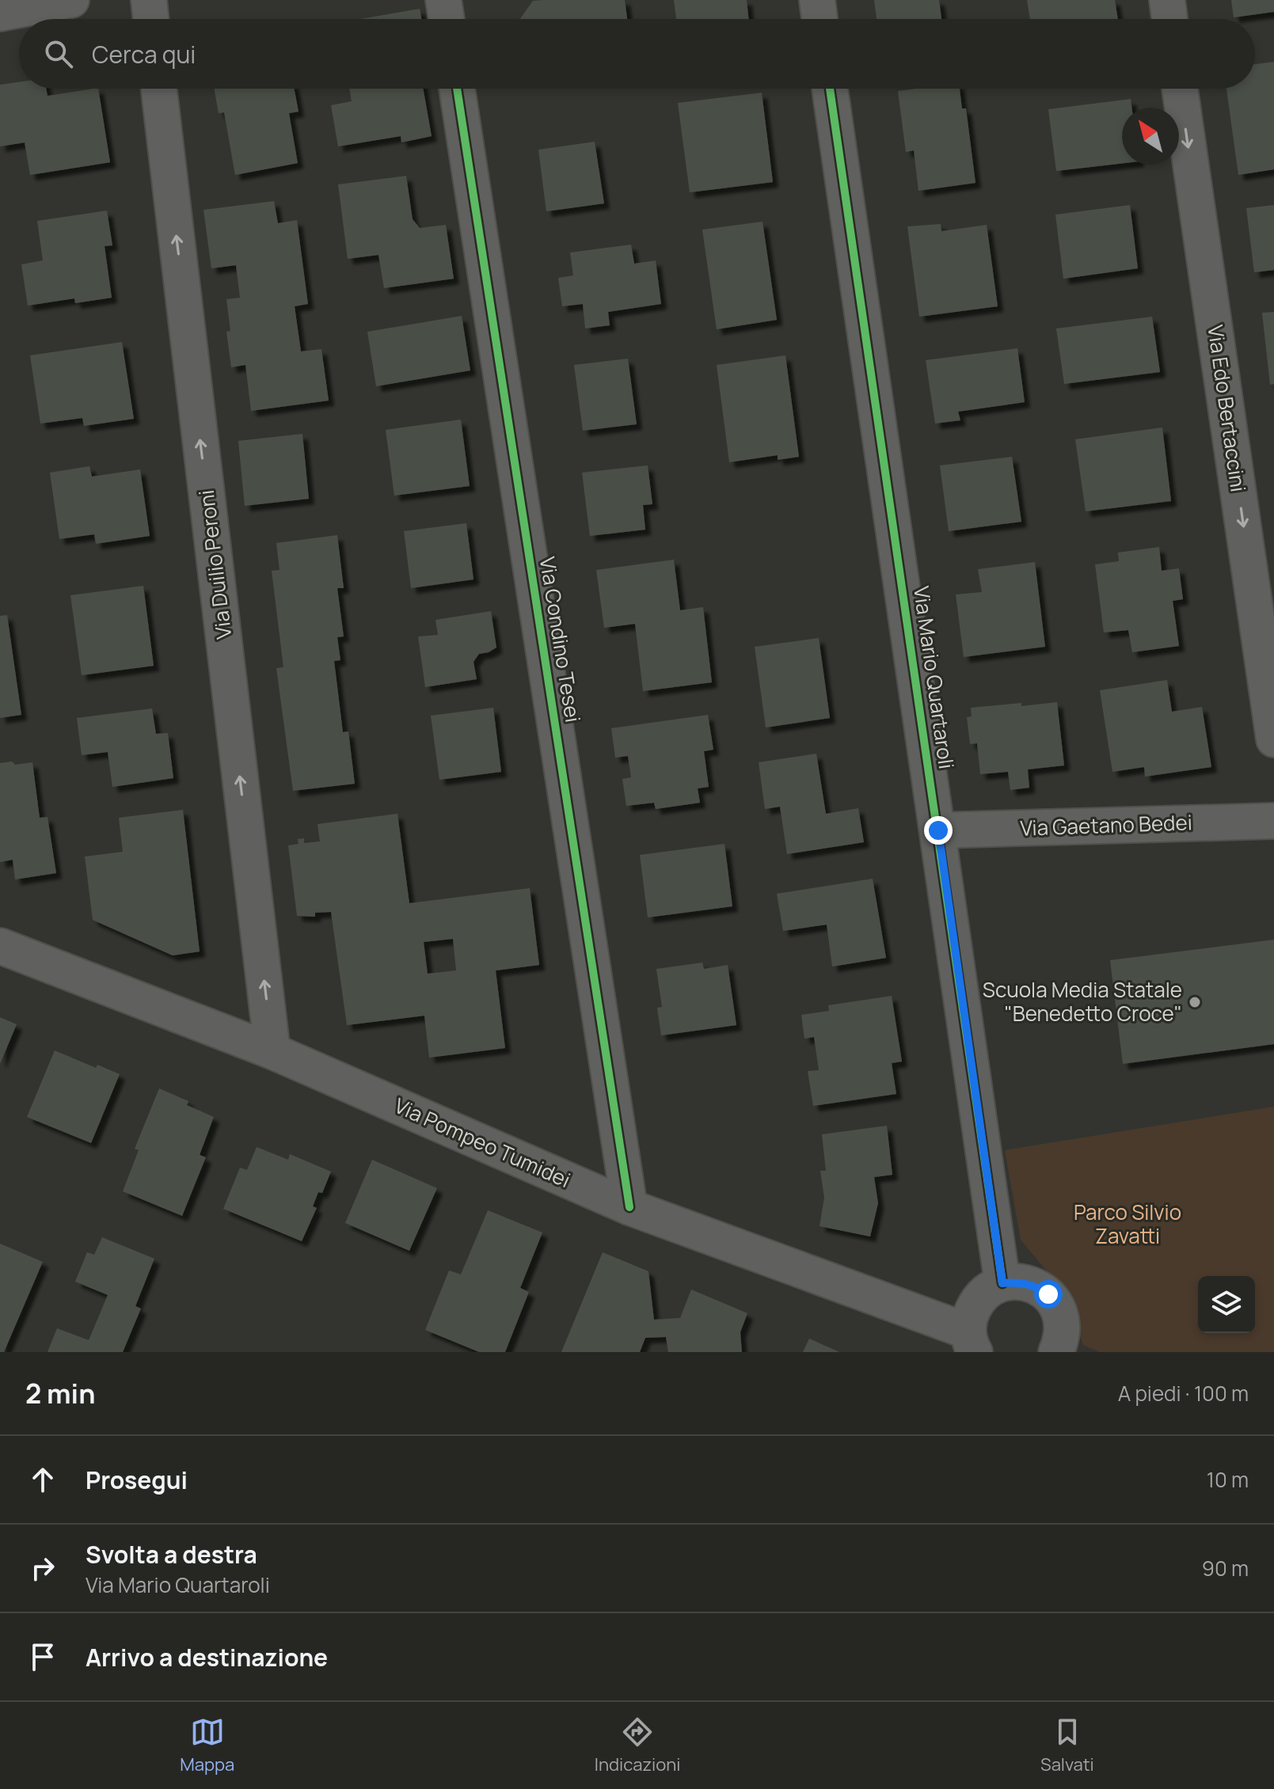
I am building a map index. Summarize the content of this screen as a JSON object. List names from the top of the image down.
{
  "streets": {
    "street": [
      "Via Edo Bertaccini",
      "Via Duilio Peroni",
      "Via Condino Tesei",
      "Via Mario Quartaroli",
      "Via Gaetano Bedei",
      "Via Pompeo Tumidei"
    ]
  },
  "crossings": [
    ["Via Duilio Peroni", "Via Pompeo Tumidei"],
    ["Via Condino Tesei", "Via Pompeo Tumidei"],
    ["Via Mario Quartaroli", "Via Gaetano Bedei"]
  ],
  "one_way": ["Via Edo Bertaccini", "Via Duilio Peroni"],
  "parks": ["Parco Silvio Zavatti"],
  "places": ["Scuola Media Statale \"Benedetto Croce\""],
  "north": "top left",
  "page": {
    "search": "Cerca qui",
    "heading": ["2 min", "A piedi · 100 m"],
    "list": [
      ["Prosegui", "10 m"],
      ["Svolta a destra", "Via Mario Quartaroli", "90 m"],
      "Arrivo a destinazione"
    ],
    "nav": ["Mappa", "Indicazioni", "Salvati"]
  }
}
